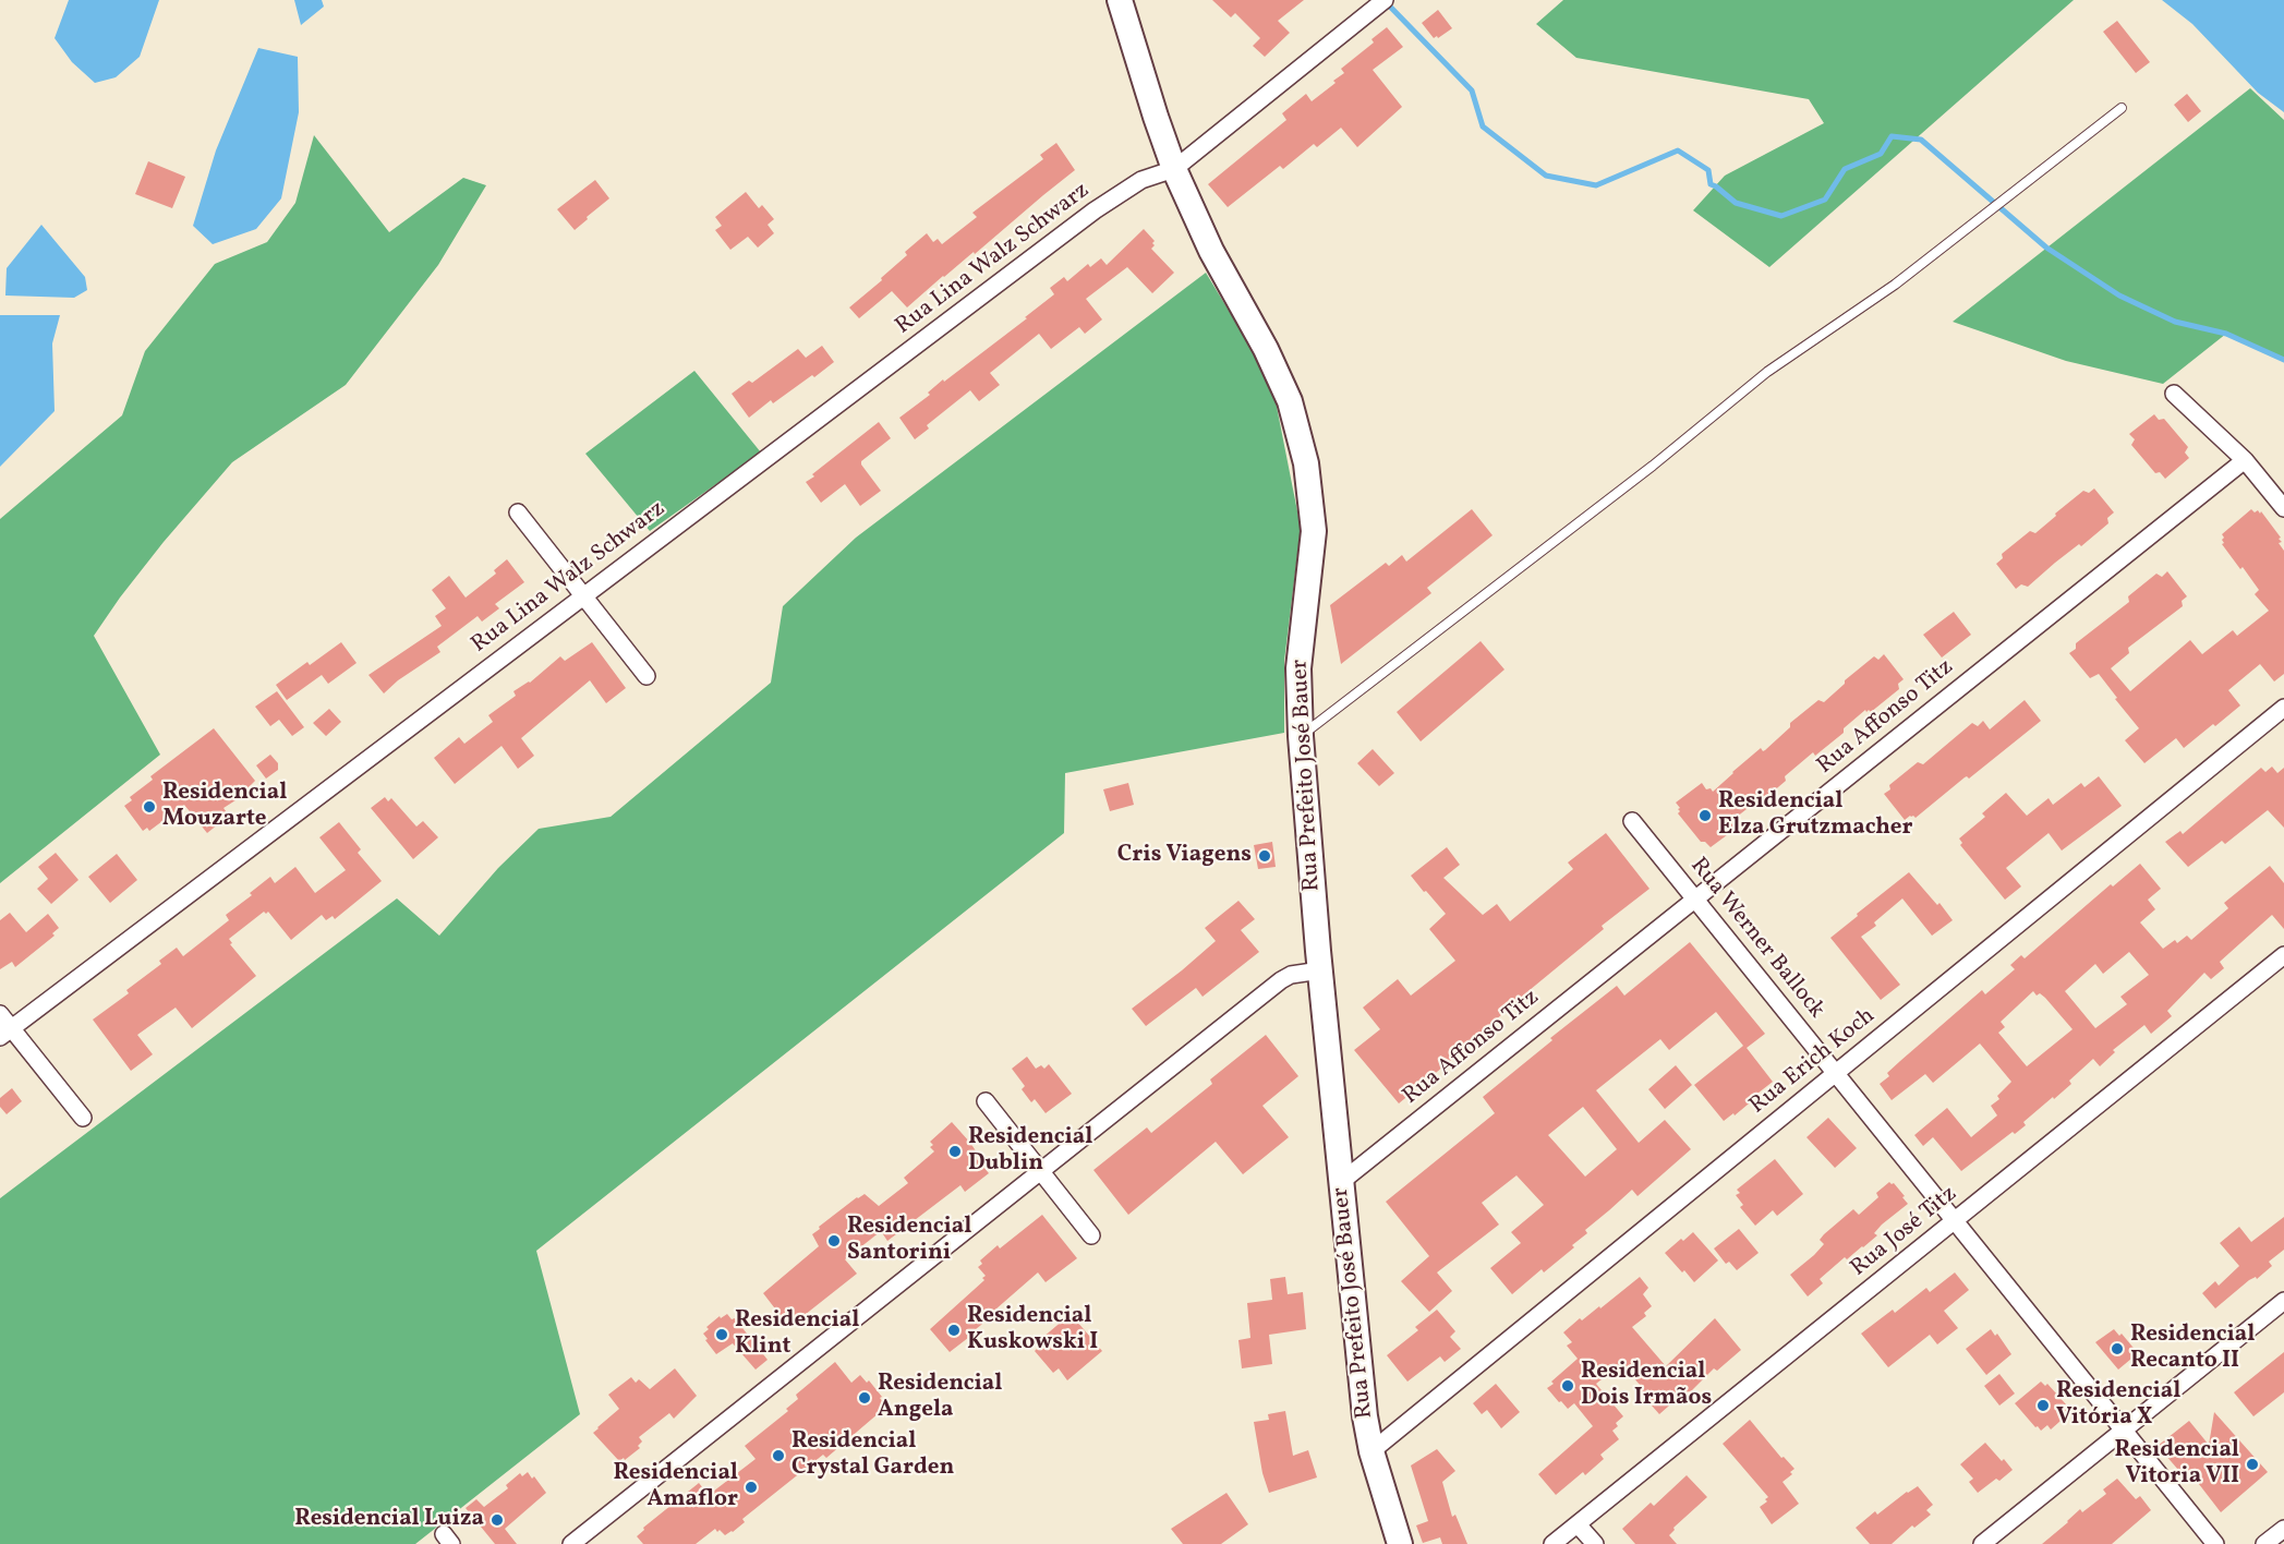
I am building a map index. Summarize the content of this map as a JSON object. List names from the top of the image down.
{
  "streets": {
    "street": [
      "Rua Lina Walz Schwarz",
      "Rua Affonso Titz",
      "Rua Prefeito José Bauer",
      "Rua Werner Ballock",
      "Rua Erich Koch",
      "Rua José Titz"
    ]
  },
  "crossings": [
    ["Rua Lina Walz Schwarz", "Rua Prefeito José Bauer"],
    ["Rua Affonso Titz", "Rua Prefeito José Bauer"],
    ["Rua Affonso Titz", "Rua Werner Ballock"],
    ["Rua Prefeito José Bauer", "Rua Erich Koch"],
    ["Rua Werner Ballock", "Rua Erich Koch"],
    ["Rua Werner Ballock", "Rua José Titz"]
  ],
  "places": [
    "Residencial Mouzarte",
    "Residencial Elza Grutzmacher",
    "Cris Viagens",
    "Residencial Dublin",
    "Residencial Santorini",
    "Residencial Kuskowski I",
    "Residencial Klint",
    "Residencial Recanto II",
    "Residencial Dois Irmãos",
    "Residencial Angela",
    "Residencial Vitória X",
    "Residencial Crystal Garden",
    "Residencial Vitoria VII",
    "Residencial Amaflor",
    "Residencial Luiza"
  ]
}
